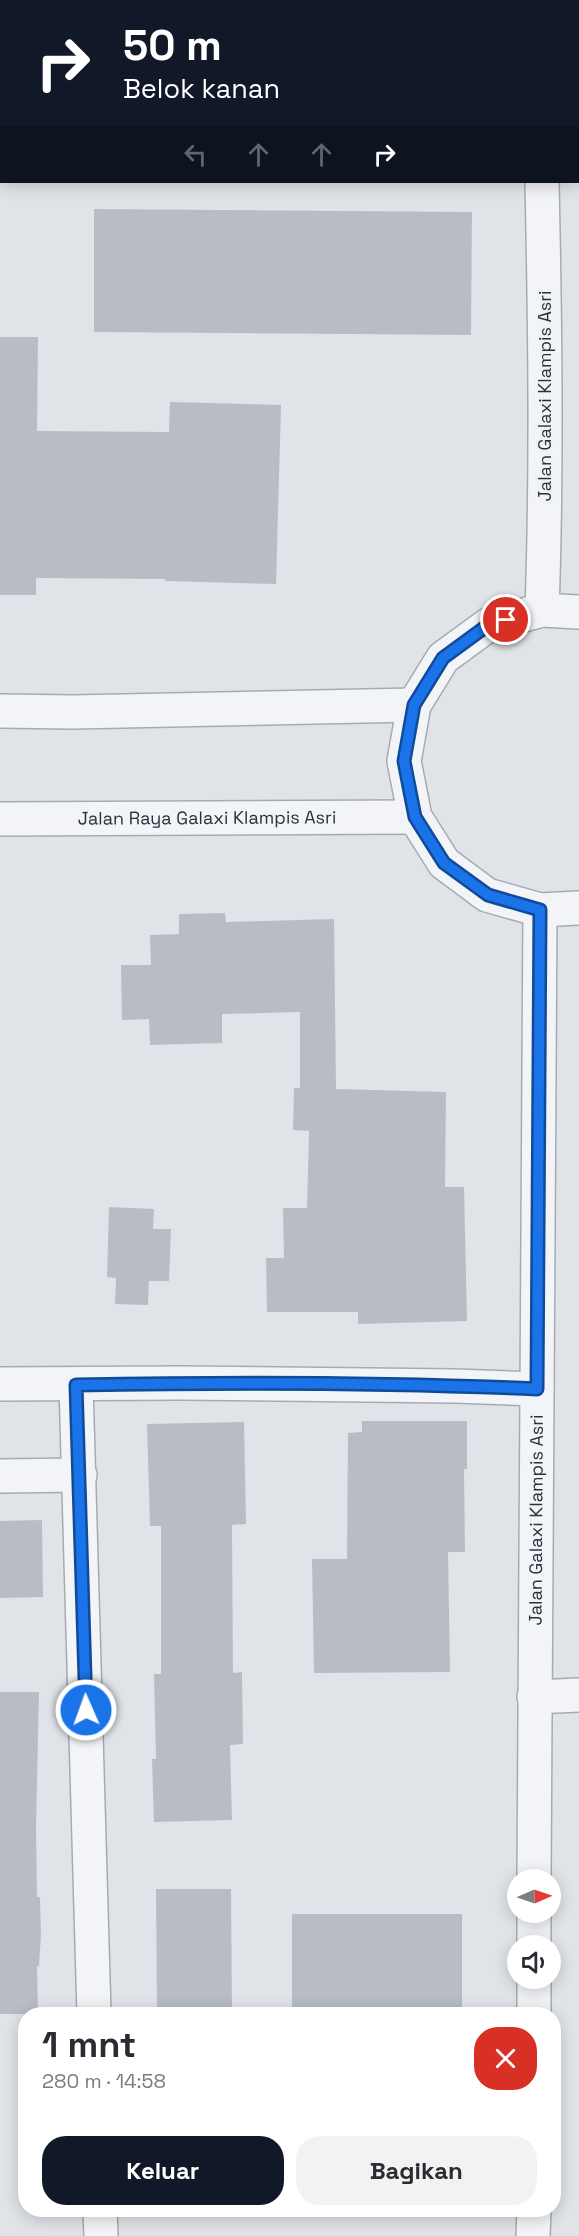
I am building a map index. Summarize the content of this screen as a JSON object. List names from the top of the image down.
{
  "streets": {
    "street": ["Jalan Galaxi Klampis Asri", "Jalan Raya Galaxi Klampis Asri"]
  },
  "north": "right",
  "page": {
    "turn": ["50 m", "Belok kanan"],
    "heading": ["1 mnt", "280 m · 14:58"],
    "buttons": ["Keluar", "Bagikan"]
  }
}
